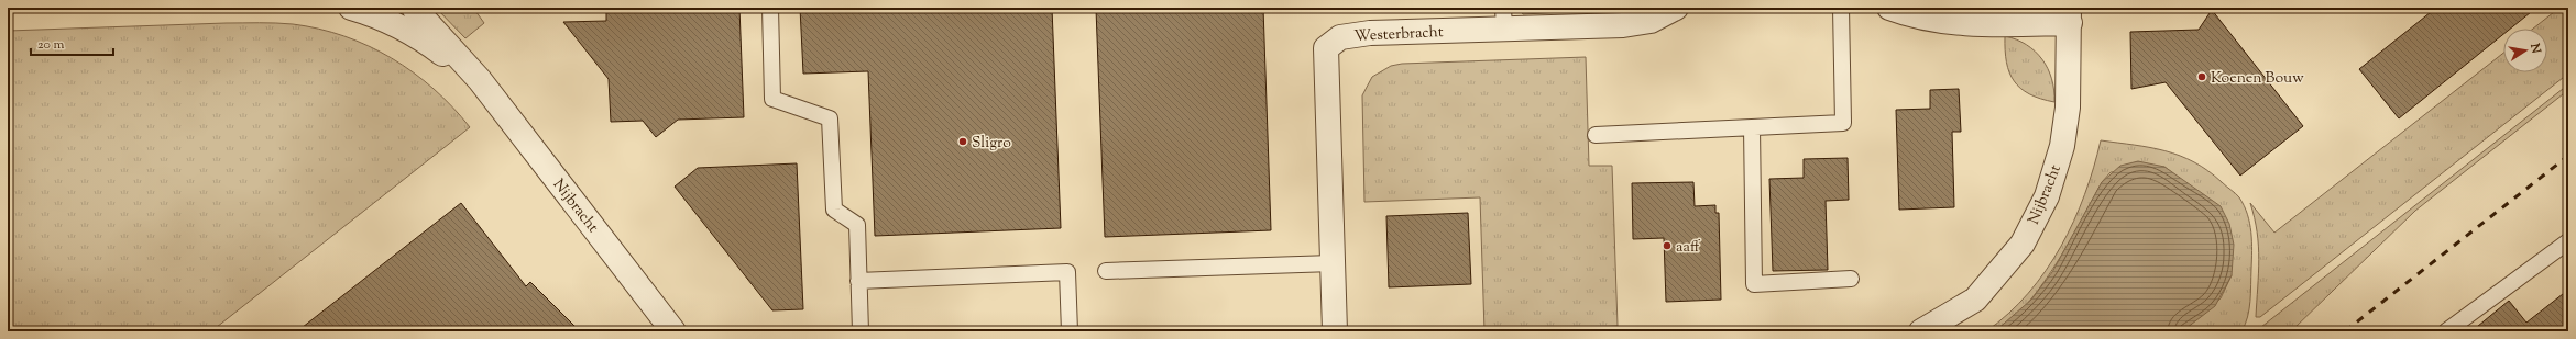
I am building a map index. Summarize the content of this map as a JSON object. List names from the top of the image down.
{
  "streets": {
    "street": ["Westerbracht", "Nijbracht"]
  },
  "places": ["Koenen Bouw", "Sligro", "aaff"],
  "scale_bar": "20 m",
  "north": "right"
}
